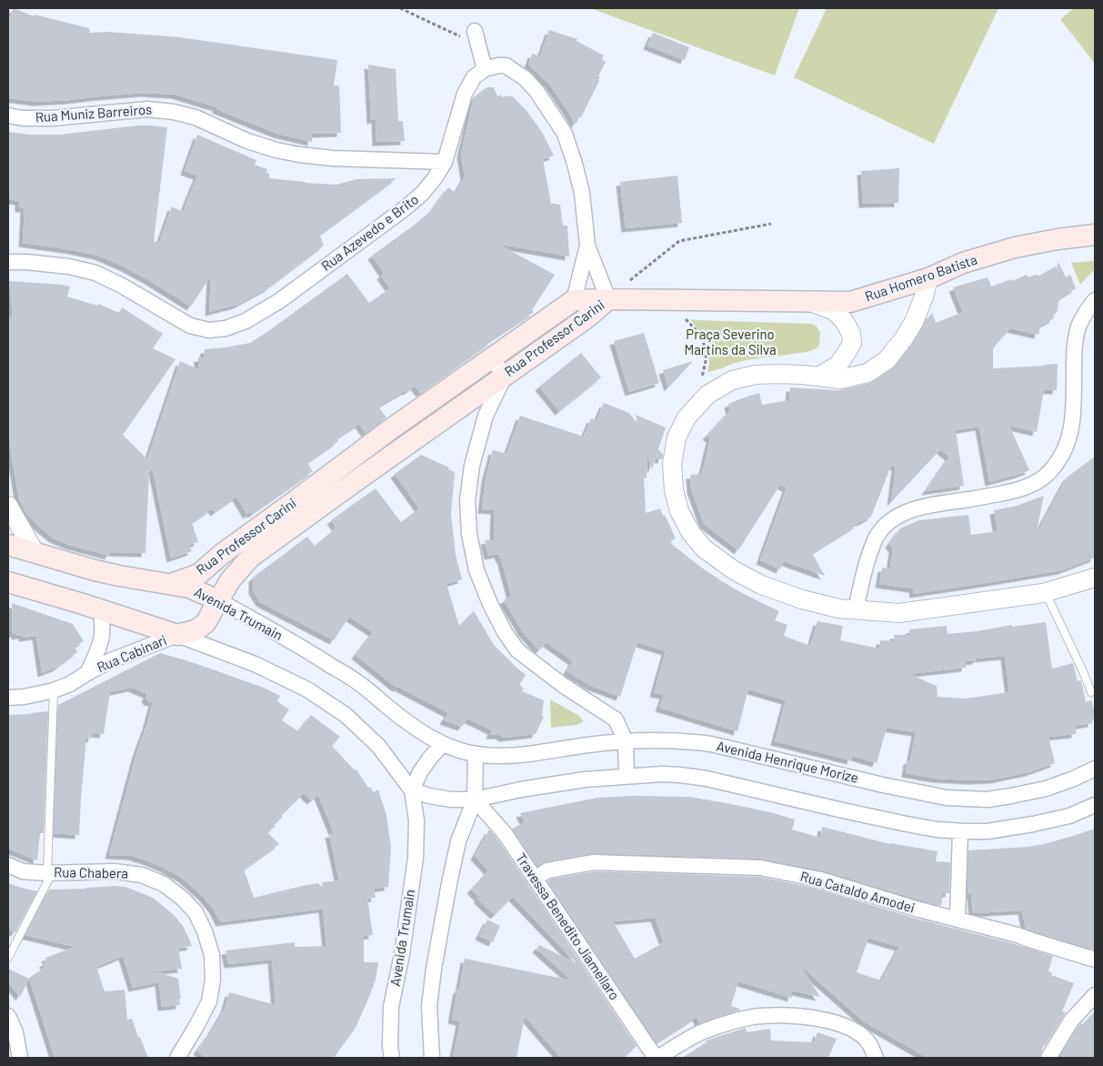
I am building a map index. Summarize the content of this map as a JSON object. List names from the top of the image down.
{
  "streets": {
    "main road": ["Rua Homero Batista", "Rua Professor Carini", "Avenida Trumain"],
    "street": [
      "Rua Muniz Barreiros",
      "Rua Azevedo e Brito",
      "Rua Cabinari",
      "Avenida Henrique Morize",
      "Rua Chabera",
      "Rua Cataldo Amodei",
      "Travessa Benedito Jiamellaro"
    ]
  },
  "crossings": [
    ["Rua Muniz Barreiros", "Rua Azevedo e Brito"],
    ["Rua Homero Batista", "Rua Professor Carini"],
    ["Rua Professor Carini", "Avenida Trumain"],
    ["Rua Professor Carini", "Rua Cabinari"],
    ["Avenida Trumain", "Rua Cabinari"],
    ["Avenida Trumain", "Avenida Henrique Morize"],
    ["Rua Cataldo Amodei", "Travessa Benedito Jiamellaro"]
  ],
  "parks": ["Praça Severino Martins da Silva"]
}
